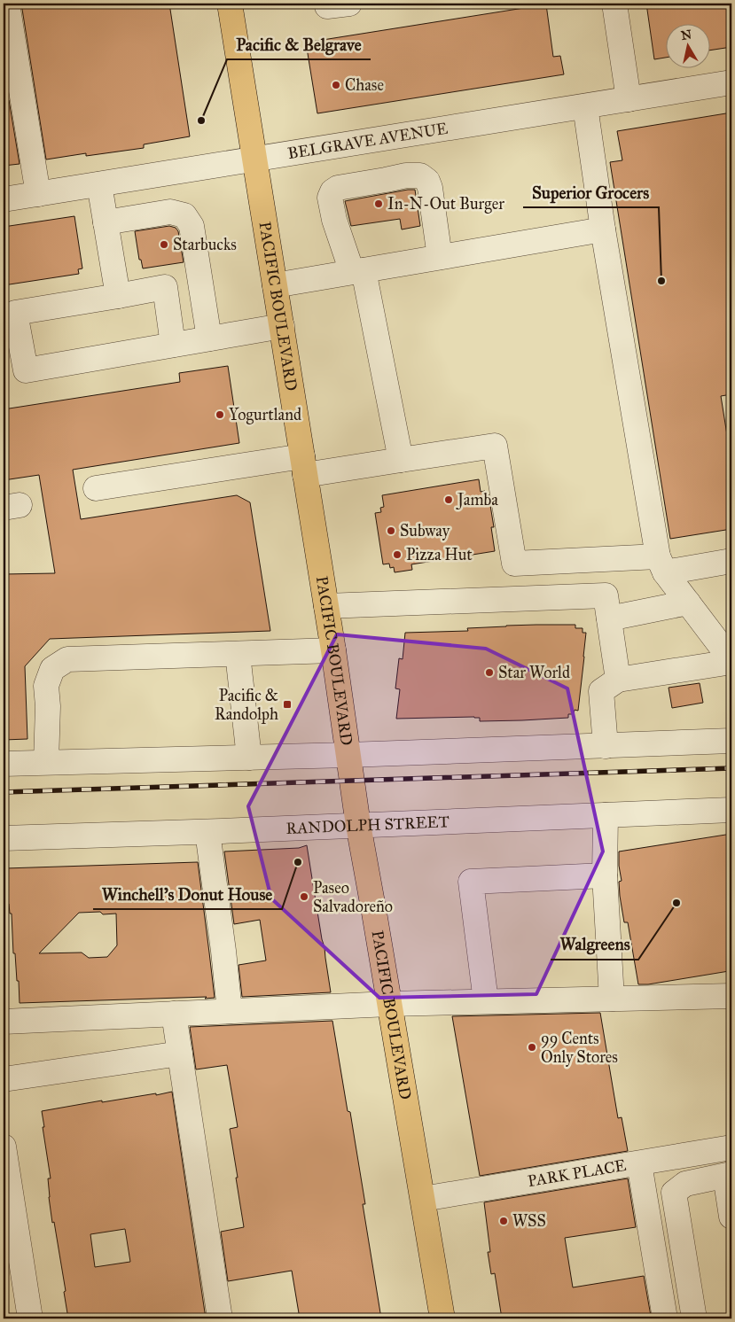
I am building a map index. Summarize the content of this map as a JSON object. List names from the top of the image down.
{
  "streets": {
    "main road": ["PACIFIC BOULEVARD"],
    "street": ["BELGRAVE AVENUE", "RANDOLPH STREET", "PARK PLACE"]
  },
  "crossings": [
    ["BELGRAVE AVENUE", "PACIFIC BOULEVARD"],
    ["PACIFIC BOULEVARD", "RANDOLPH STREET"],
    ["PACIFIC BOULEVARD", "PARK PLACE"]
  ],
  "places": {
    "other": [
      "Chase",
      "Pacific & Belgrave",
      "In-N-Out Burger",
      "Starbucks",
      "Superior Grocers",
      "Yogurtland",
      "Jamba",
      "Subway",
      "Pizza Hut",
      "Star World",
      "Winchell's Donut House",
      "Paseo Salvadoreño",
      "Walgreens",
      "99 Cents Only Stores",
      "WSS"
    ],
    "transit": ["Pacific & Randolph"]
  },
  "north": "top"
}
